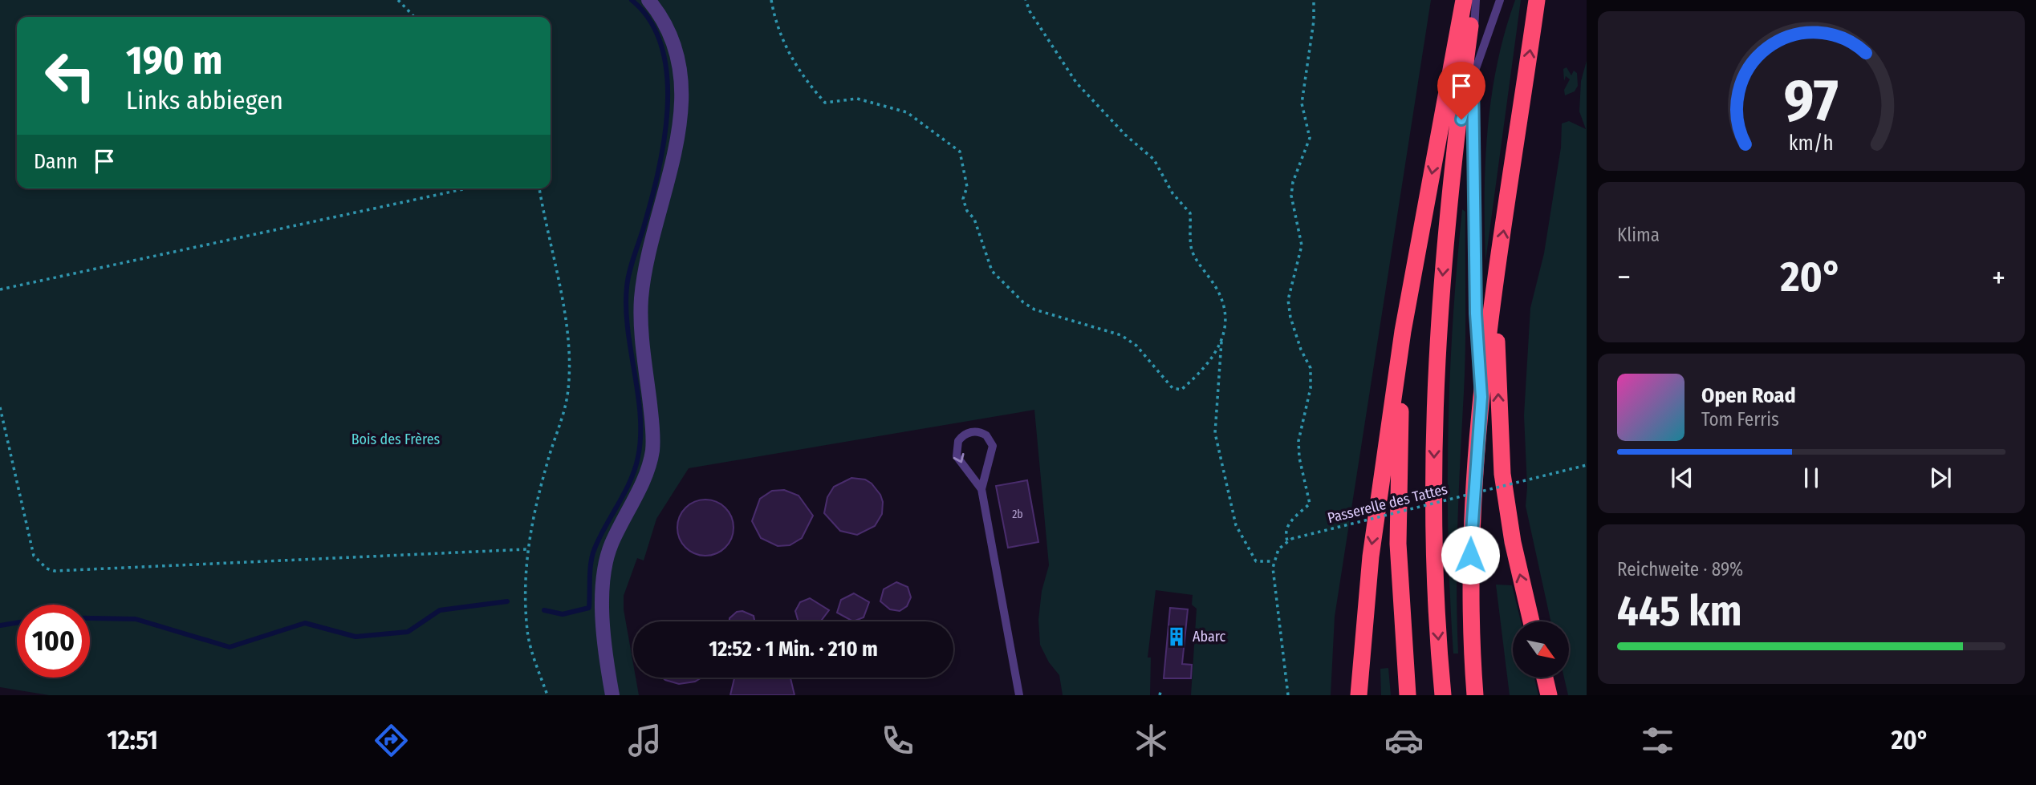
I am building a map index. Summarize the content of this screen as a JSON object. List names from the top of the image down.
{
  "streets": {
    "path": ["Passerelle des Tattes"]
  },
  "parks": ["Bois des Frères"],
  "places": {
    "building": ["Abarc"]
  },
  "house_numbers": ["2b"],
  "north": "bottom right",
  "page": {
    "turn": ["190 m", "Links abbiegen"],
    "then": "Dann",
    "tile": [
      "Klima",
      ["Reichweite · 89%", "445 km"]
    ],
    "heat": ["−", "20°", "+"],
    "song": ["Open Road", "Tom Ferris"],
    "limit": "100",
    "trip": "12:52 · 1 Min. · 210 m",
    "tabs": ["12:51", "20°"],
    "gauge": ["97", "km/h"]
  }
}
